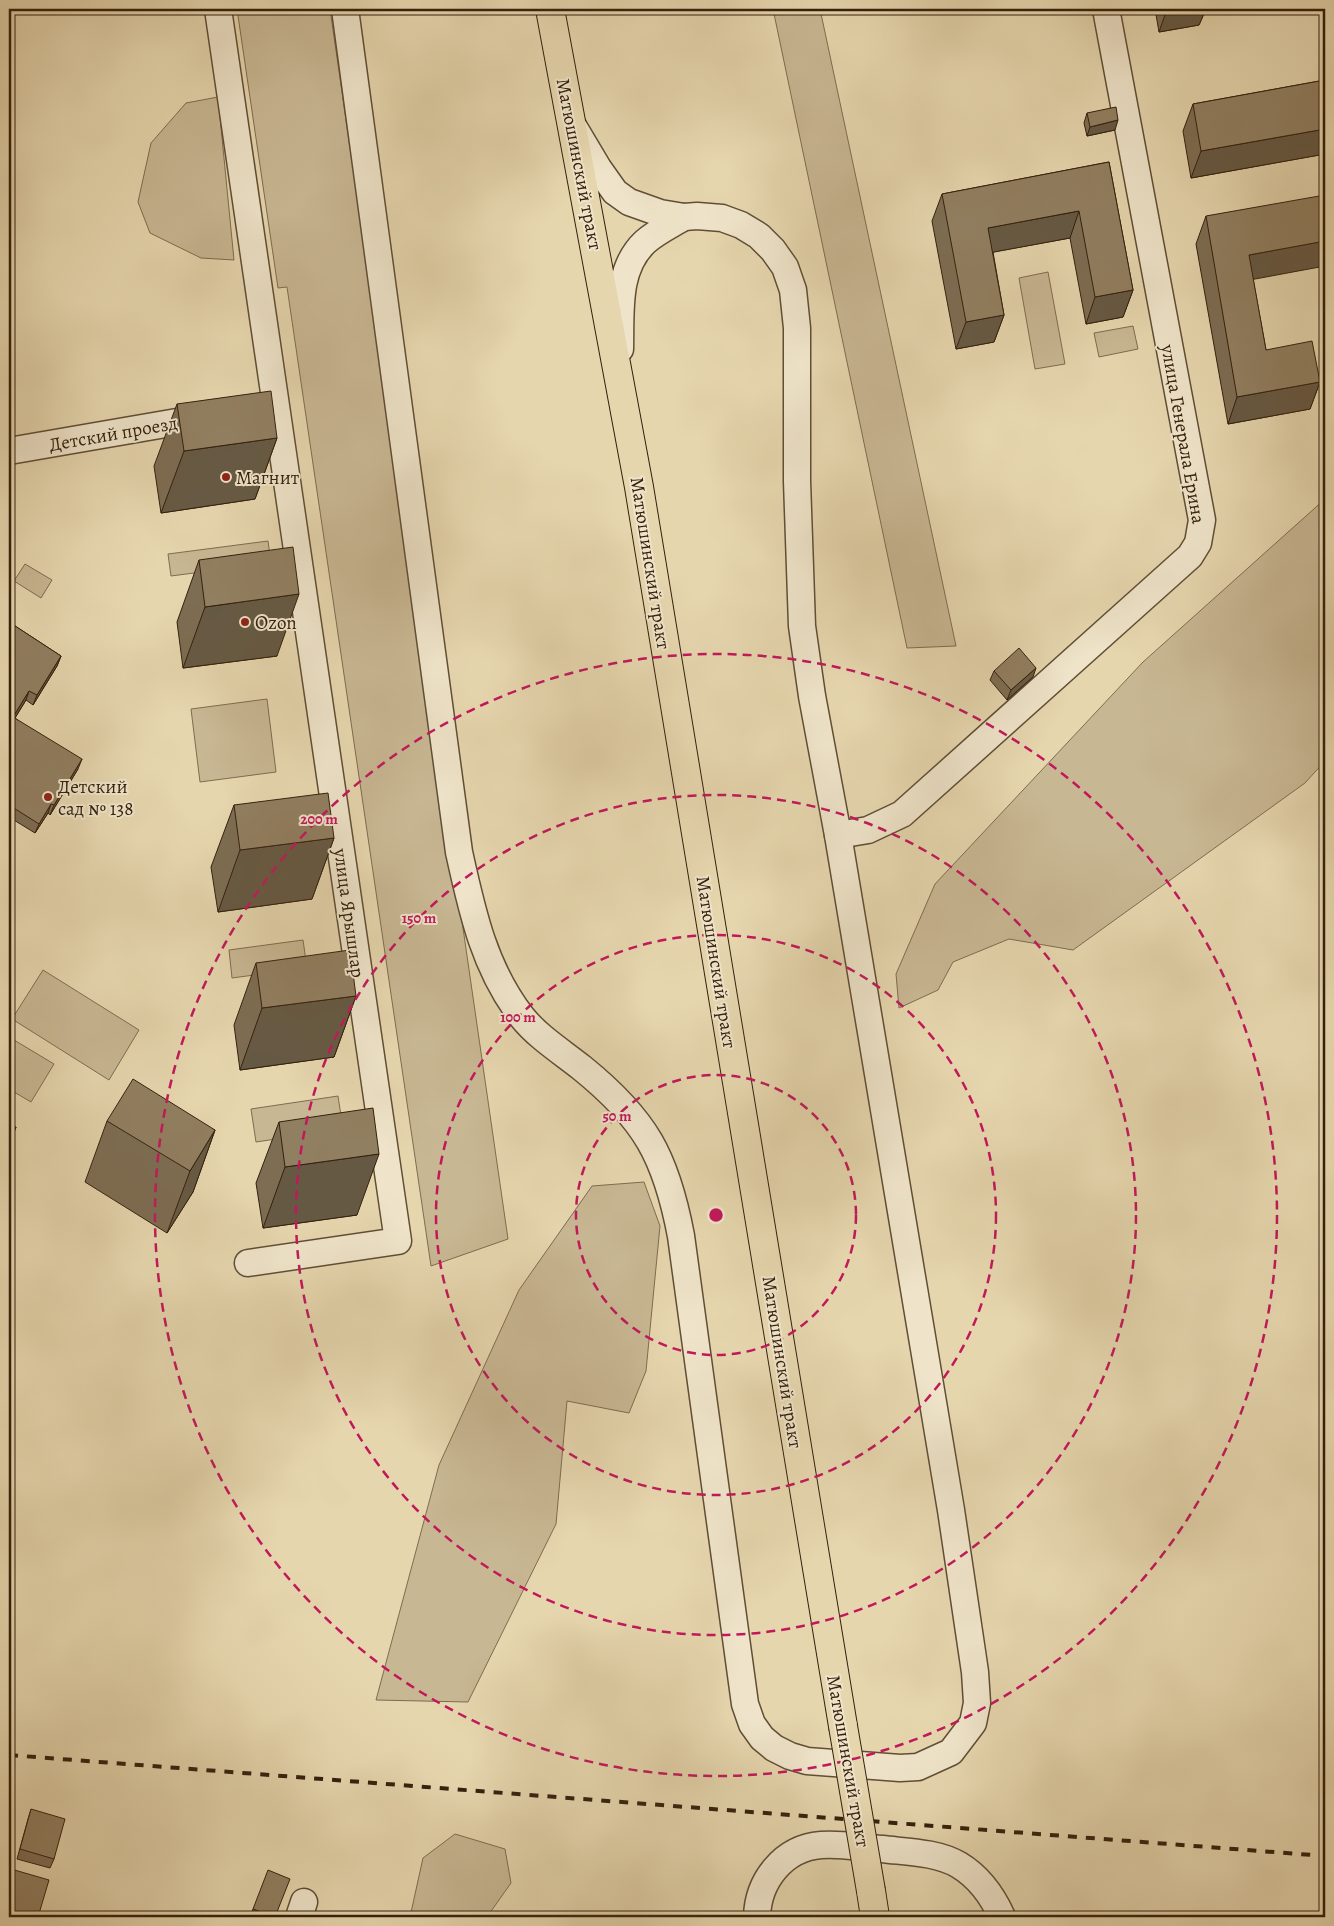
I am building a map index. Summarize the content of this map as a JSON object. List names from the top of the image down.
{
  "streets": {
    "main road": ["Матюшинский тракт"],
    "street": ["Детский проезд", "улица Генерала Ерина", "улица Ярышлар"]
  },
  "places": ["Магнит", "Ozon", "Детский сад № 138"],
  "rings": [
    "200 m",
    "150 m",
    "100 m",
    "50 m"
  ]
}
